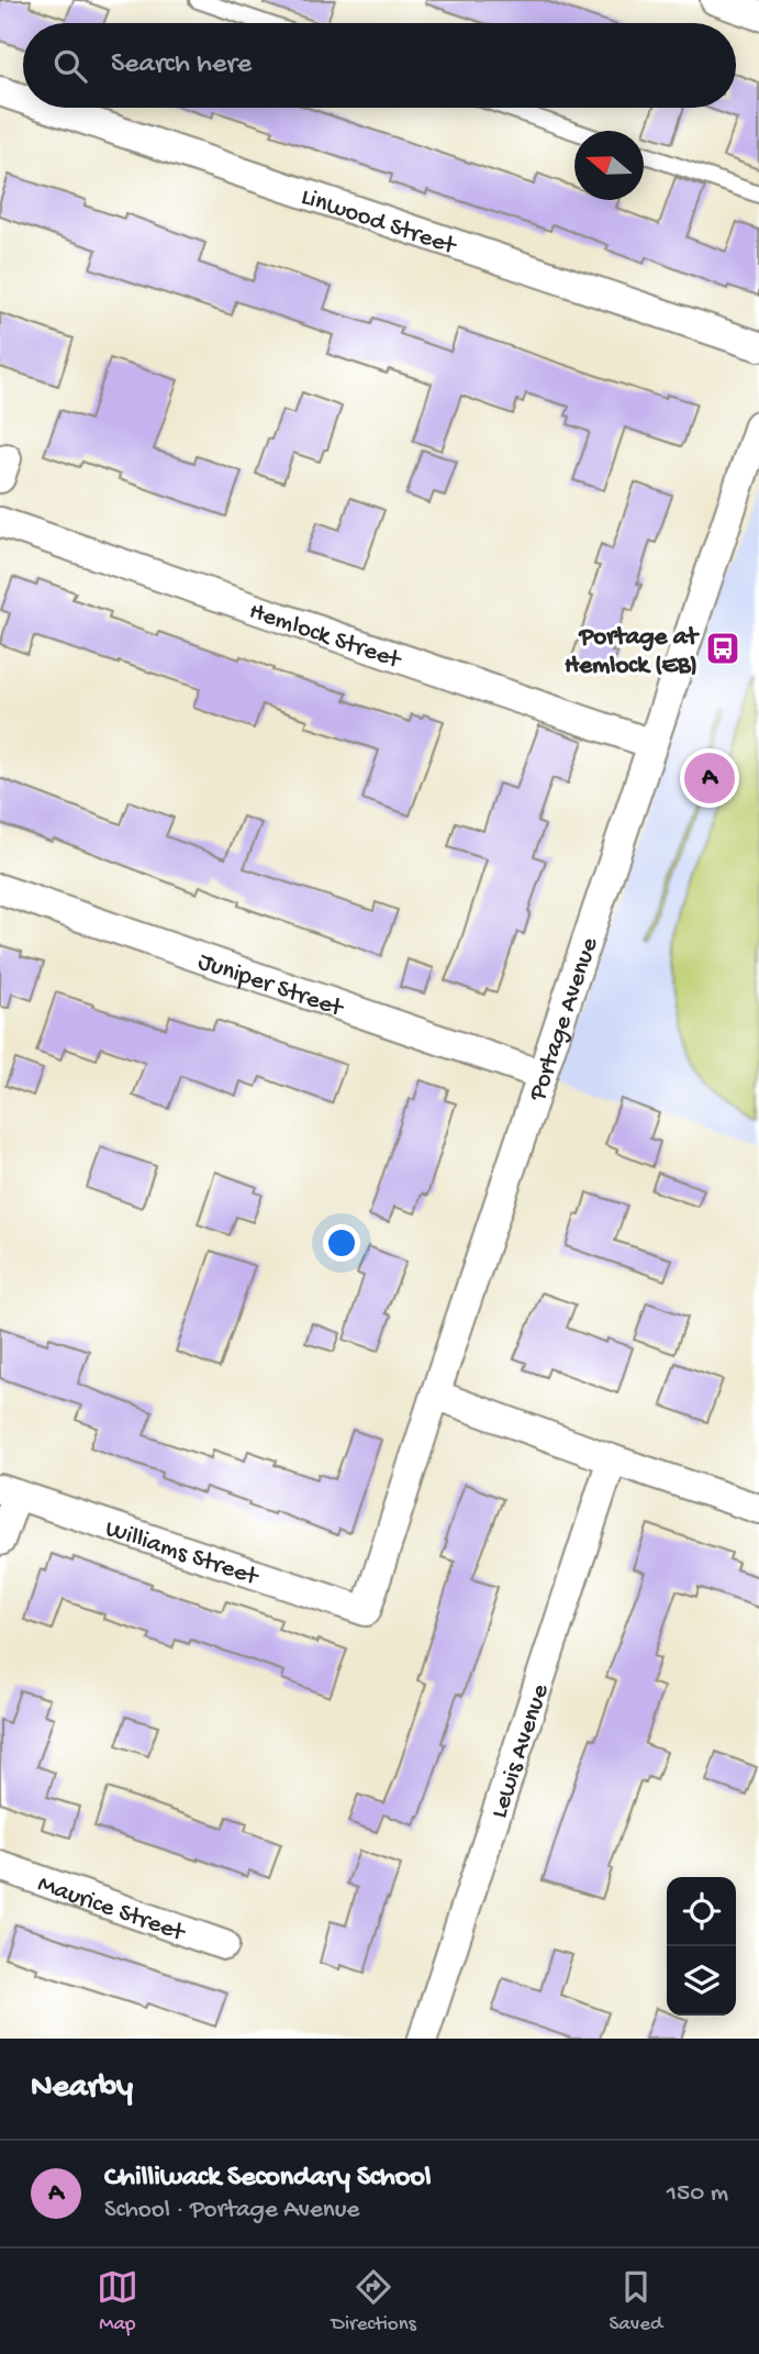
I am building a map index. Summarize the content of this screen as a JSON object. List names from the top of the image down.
{
  "streets": {
    "street": [
      "Linwood Street",
      "Hemlock Street",
      "Juniper Street",
      "Portage Avenue",
      "Williams Street",
      "Lewis Avenue",
      "Maurice Street"
    ]
  },
  "crossings": [
    ["Hemlock Street", "Portage Avenue"],
    ["Juniper Street", "Portage Avenue"],
    ["Portage Avenue", "Williams Street"]
  ],
  "places": {
    "bus stop": ["Portage at Hemlock (EB)"]
  },
  "north": "left",
  "page": {
    "search": "Search here",
    "pins": "A",
    "heading": "Nearby",
    "list": [
      {
        "mark": "A",
        "name": "Chilliwack Secondary School",
        "note": "School · Portage Avenue",
        "value": "150 m"
      }
    ],
    "nav": ["Map", "Directions", "Saved"]
  }
}
